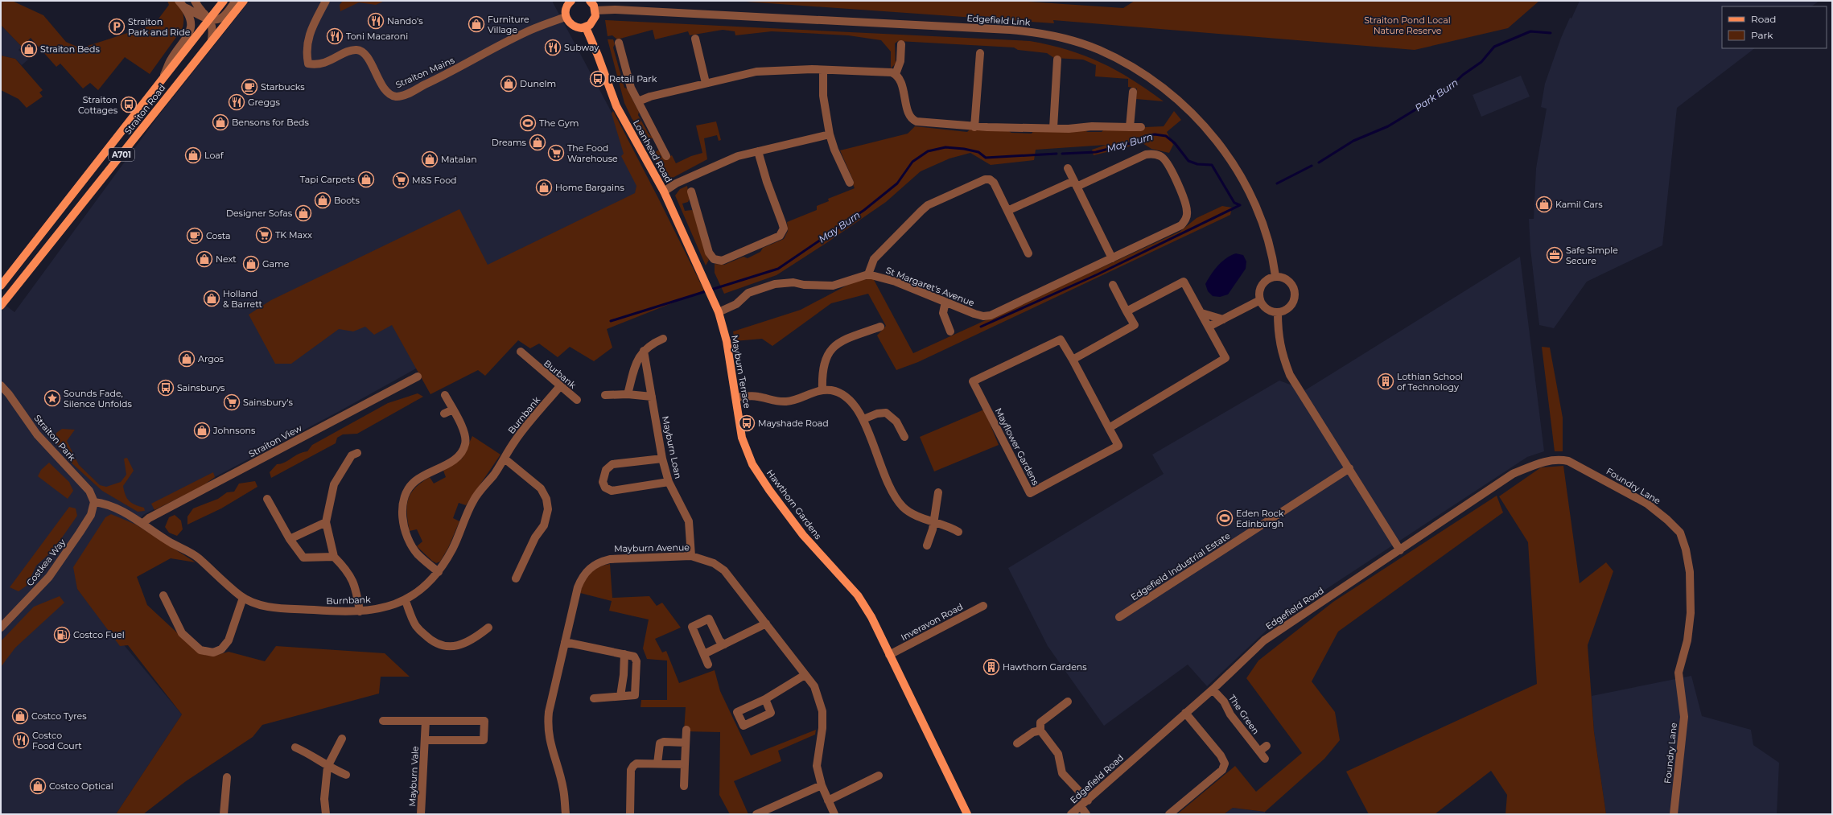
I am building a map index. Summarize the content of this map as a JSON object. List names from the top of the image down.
{
  "streets": {
    "main road": [
      "Straiton Road",
      "Loanhead Road",
      "A701",
      "Mayburn Terrace",
      "Hawthorn Gardens"
    ],
    "street": [
      "Edgefield Link",
      "Straiton Mains",
      "St Margaret's Avenue",
      "Burbank",
      "Burnbank",
      "Straiton Park",
      "Straiton View",
      "Mayflower Gardens",
      "Mayburn Loan",
      "Foundry Lane",
      "Mayburn Avenue",
      "Costkea Way",
      "Edgefield Industrial Estate",
      "Edgefield Road",
      "Inveravon Road",
      "The Green",
      "Mayburn Vale"
    ]
  },
  "crossings": [
    ["Loanhead Road", "Mayburn Terrace"],
    ["Mayburn Terrace", "Hawthorn Gardens"],
    ["Burbank", "Burnbank"],
    ["Burnbank", "Straiton Park"],
    ["Burnbank", "Straiton View"],
    ["Burnbank", "Costkea Way"],
    ["Straiton Park", "Costkea Way"],
    ["Mayburn Loan", "Mayburn Avenue"],
    ["Foundry Lane", "Edgefield Road"],
    ["Hawthorn Gardens", "Inveravon Road"],
    ["Edgefield Road", "The Green"]
  ],
  "water": ["Park Burn", "May Burn"],
  "parks": ["Straiton Pond Local Nature Reserve"],
  "places": {
    "restaurant": [
      "Nando's",
      "Toni Macaroni",
      "Subway",
      "Greggs",
      "Costco Food Court"
    ],
    "shop": [
      "Furniture Village",
      "Straiton Beds",
      "Dunelm",
      "Bensons for Beds",
      "Dreams",
      "Loaf",
      "Matalan",
      "Tapi Carpets",
      "Home Bargains",
      "Boots",
      "Kamil Cars",
      "Designer Sofas",
      "Next",
      "Game",
      "Holland & Barrett",
      "Argos",
      "Johnsons",
      "Costco Tyres",
      "Costco Optical"
    ],
    "parking": ["Straiton Park and Ride"],
    "bus stop": [
      "Retail Park",
      "Straiton Cottages",
      "Sainsburys",
      "Mayshade Road"
    ],
    "cafe": ["Starbucks", "Costa"],
    "sports": ["The Gym", "Eden Rock Edinburgh"],
    "supermarket": [
      "The Food Warehouse",
      "M&S Food",
      "TK Maxx",
      "Sainsbury's"
    ],
    "office": ["Safe Simple Secure"],
    "building": ["Lothian School of Technology", "Hawthorn Gardens"],
    "place": ["Sounds Fade, Silence Unfolds"],
    "fuel station": ["Costco Fuel"]
  },
  "legend": ["Road", "Park"]
}
